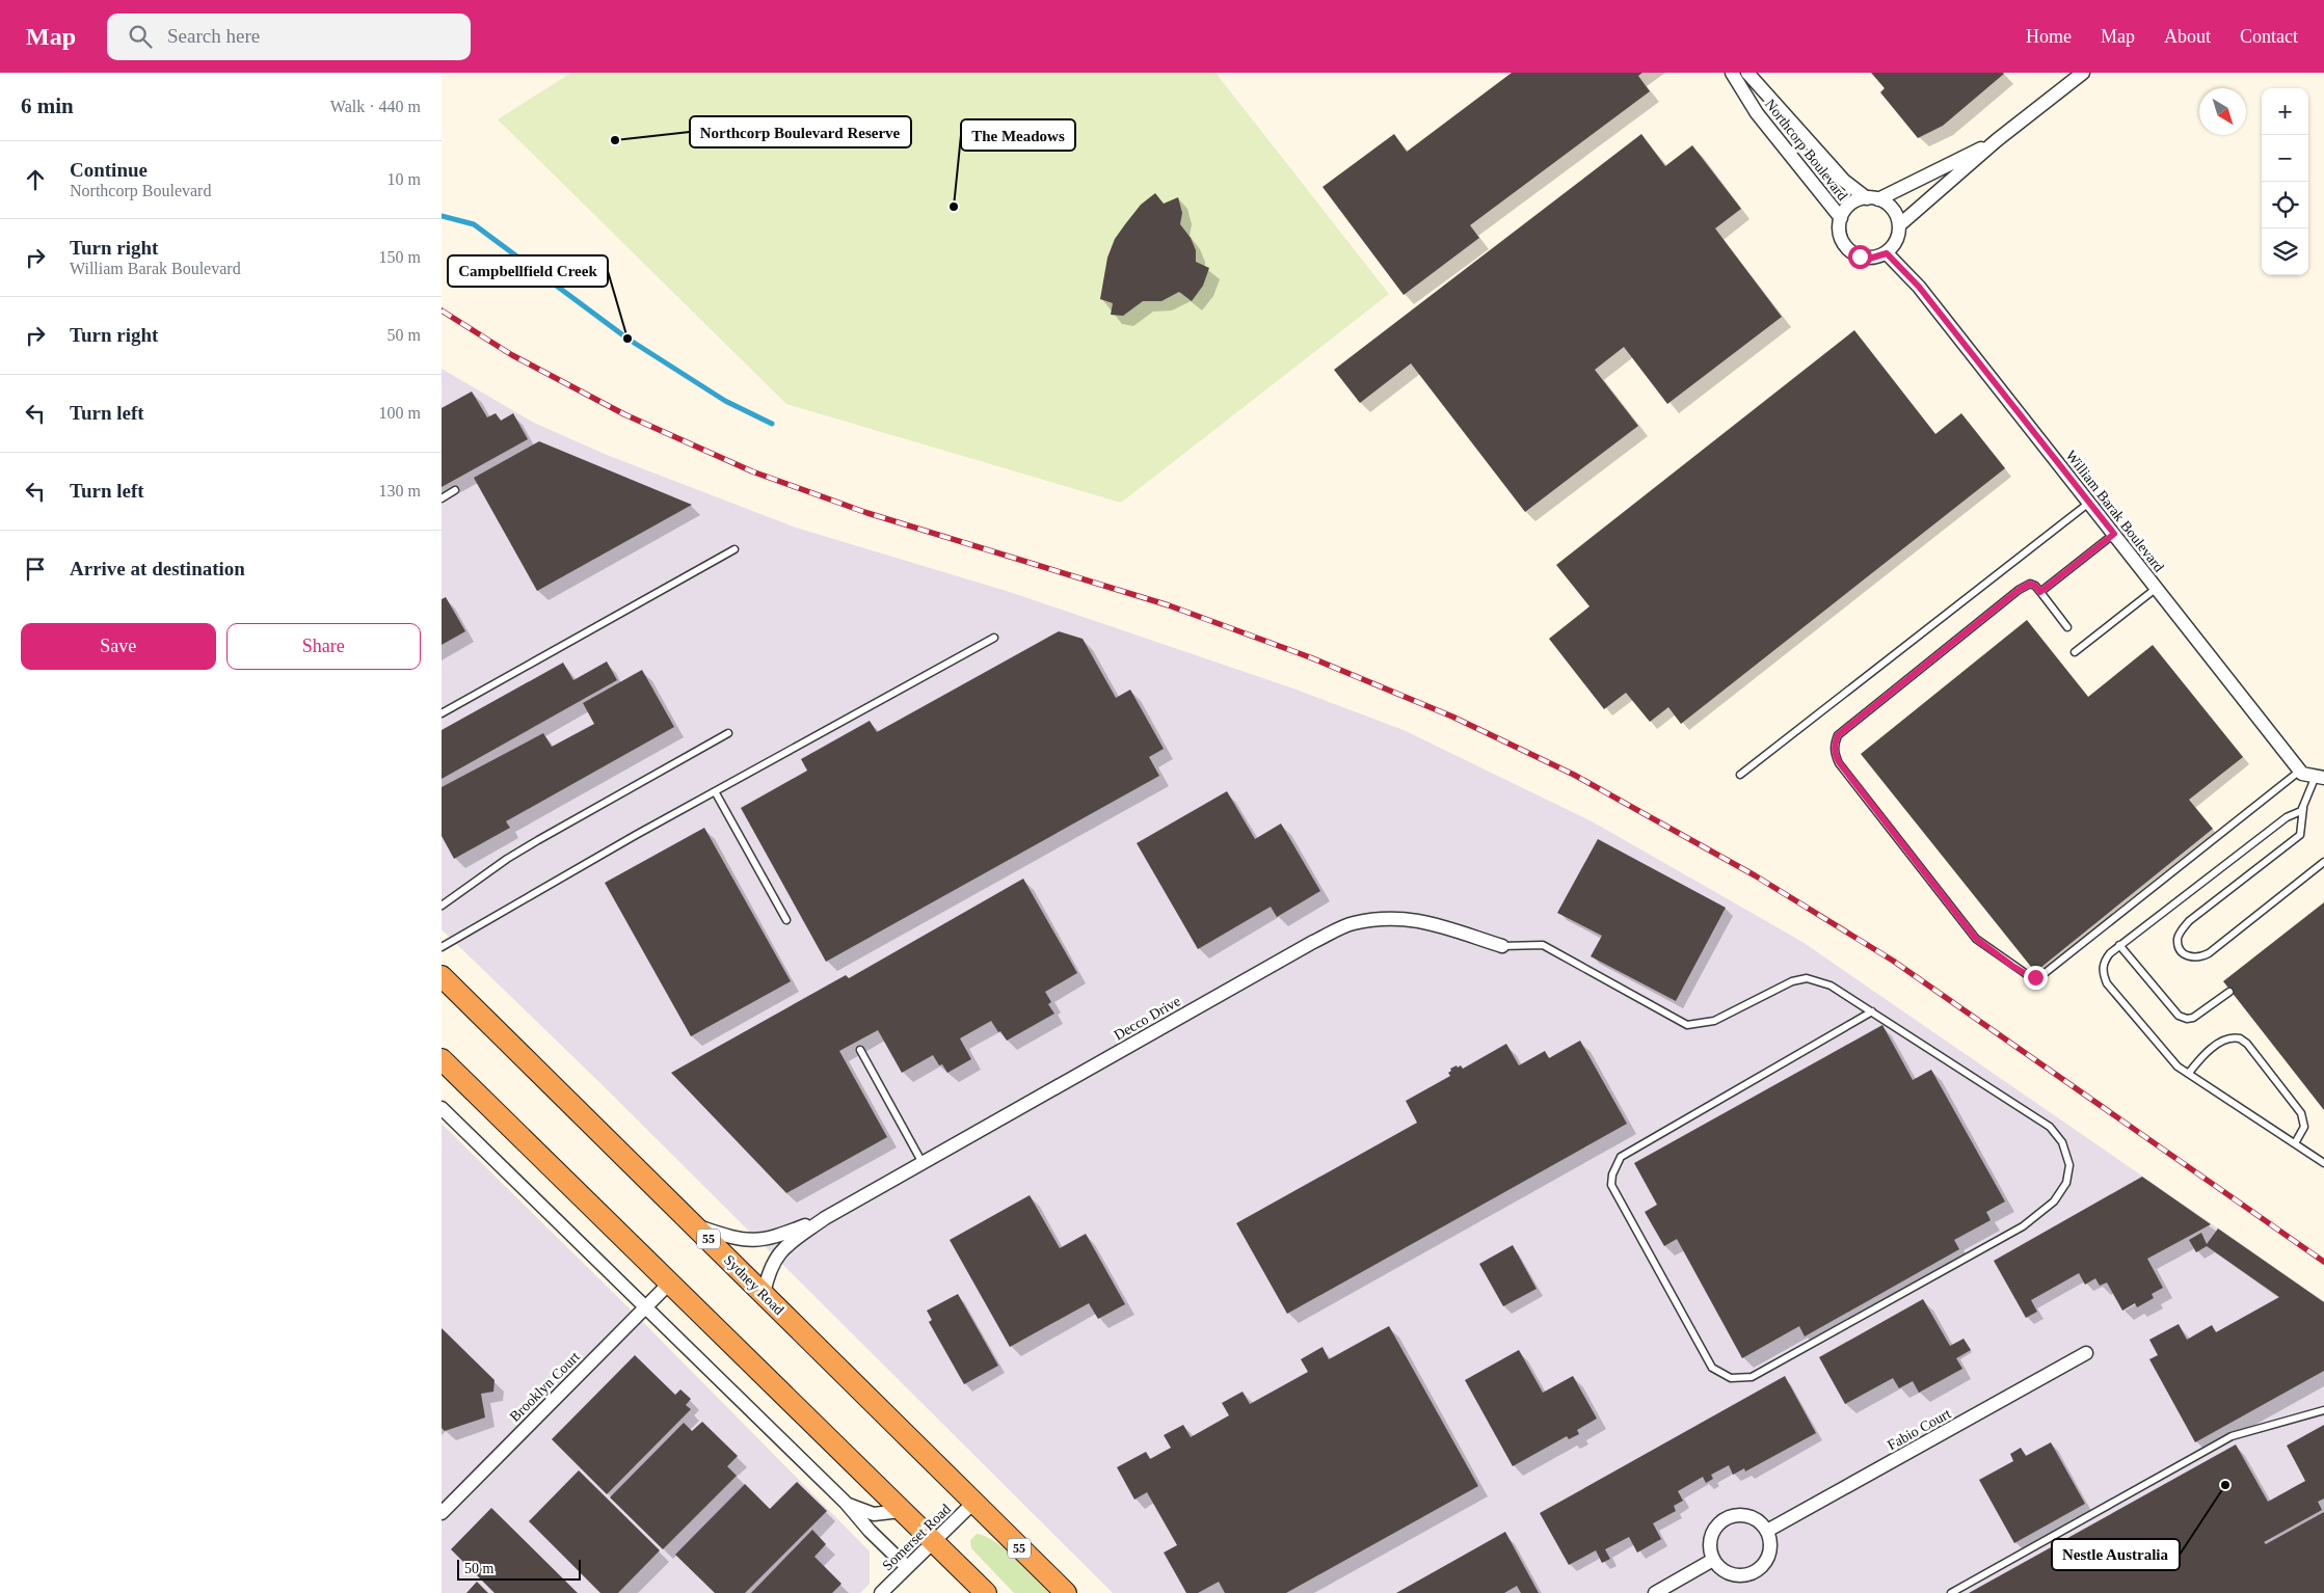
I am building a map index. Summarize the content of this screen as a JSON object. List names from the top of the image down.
{
  "streets": {
    "highway": ["55", "Sydney Road"],
    "street": [
      "Northcorp Boulevard",
      "William Barak Boulevard",
      "Decco Drive",
      "Brooklyn Court",
      "Fabio Court",
      "Somerset Road"
    ]
  },
  "crossings": [
    ["Northcorp Boulevard", "William Barak Boulevard"],
    ["Decco Drive", "Sydney Road"],
    ["Sydney Road", "Somerset Road"]
  ],
  "places": [
    "Northcorp Boulevard Reserve",
    "The Meadows",
    "Campbellfield Creek",
    "Nestle Australia"
  ],
  "scale_bar": "50 m",
  "north": "bottom right",
  "page": {
    "header": "Map",
    "search": "Search here",
    "nav": [
      "Home",
      "Map",
      "About",
      "Contact"
    ],
    "heading": ["6 min", "Walk · 440 m"],
    "map_buttons": ["+", "−"],
    "list": [
      ["Continue", "Northcorp Boulevard", "10 m"],
      ["Turn right", "William Barak Boulevard", "150 m"],
      ["Turn right", "50 m"],
      ["Turn left", "100 m"],
      ["Turn left", "130 m"],
      "Arrive at destination"
    ],
    "buttons": ["Save", "Share"],
    "scale": "50 m"
  }
}
